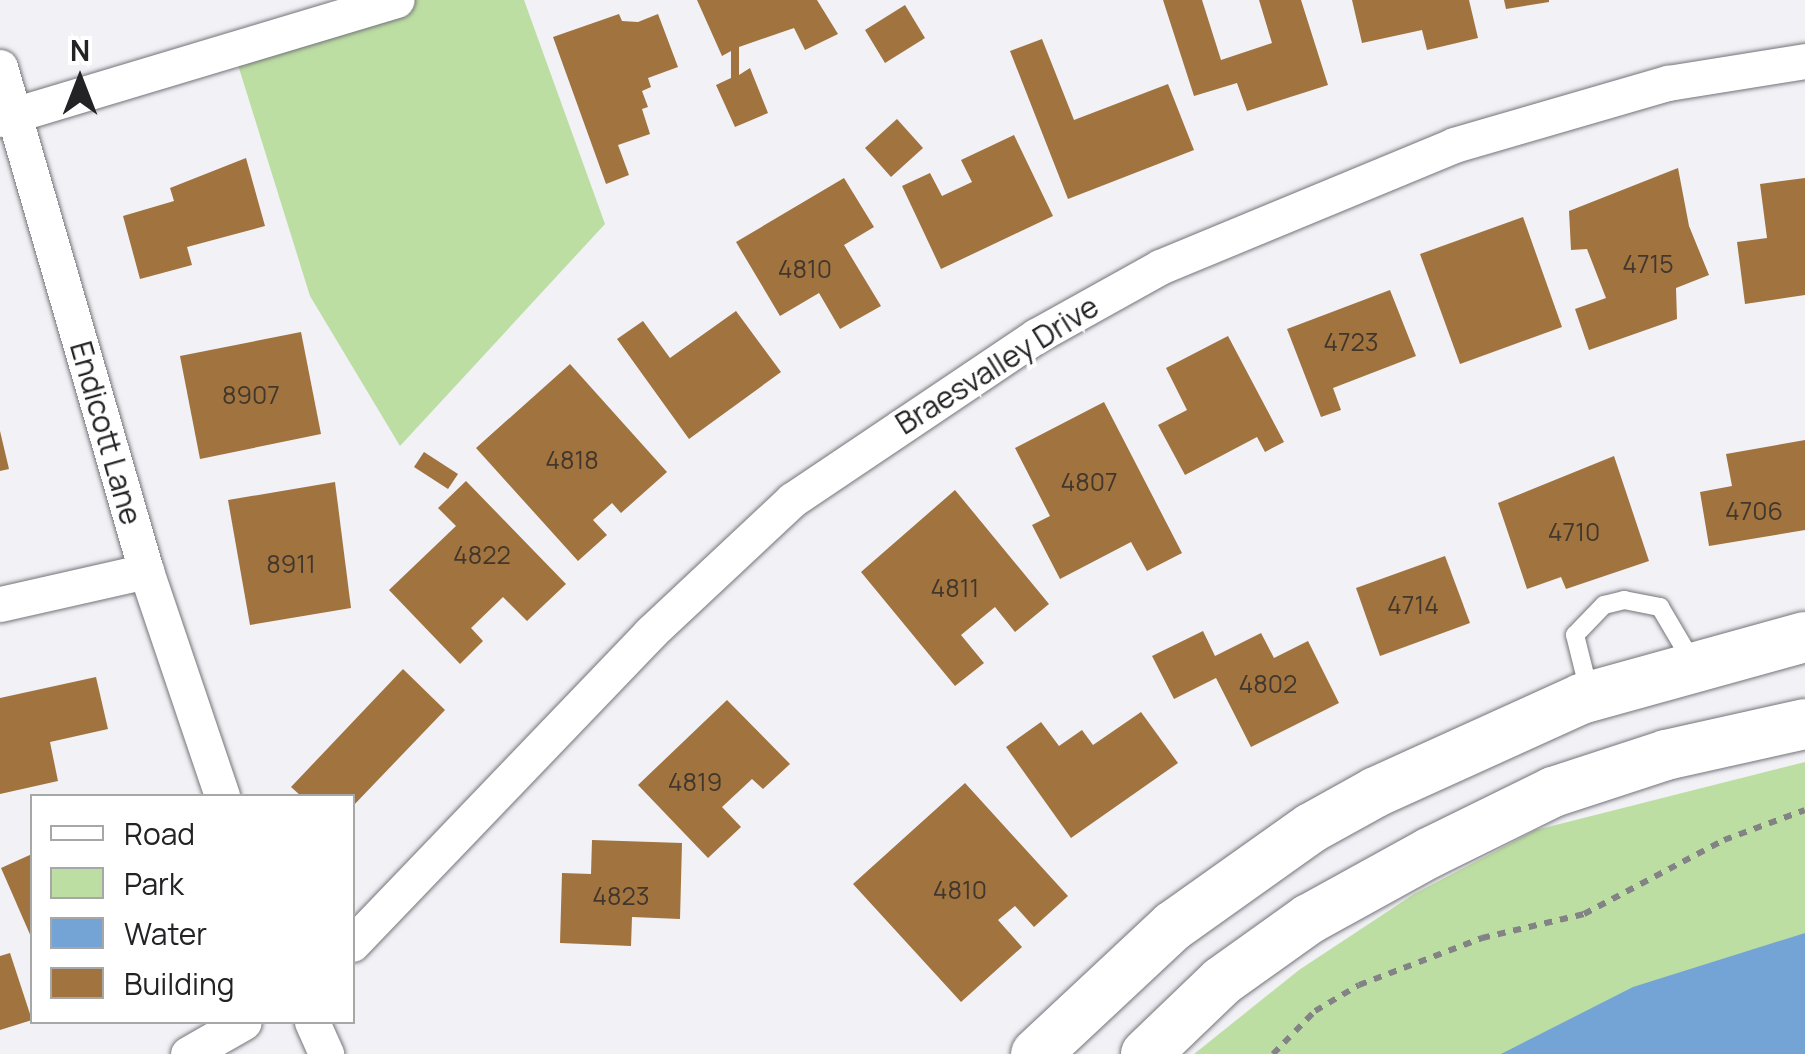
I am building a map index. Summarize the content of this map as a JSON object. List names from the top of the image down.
{
  "streets": {
    "street": ["Braesvalley Drive", "Endicott Lane"]
  },
  "house_numbers": [
    "4715",
    "4810",
    "4723",
    "8907",
    "4818",
    "4807",
    "4706",
    "4710",
    "4822",
    "8911",
    "4811",
    "4714",
    "4802",
    "4819",
    "4810",
    "4823"
  ],
  "legend": [
    "Road",
    "Park",
    "Water",
    "Building"
  ],
  "north": "top"
}
